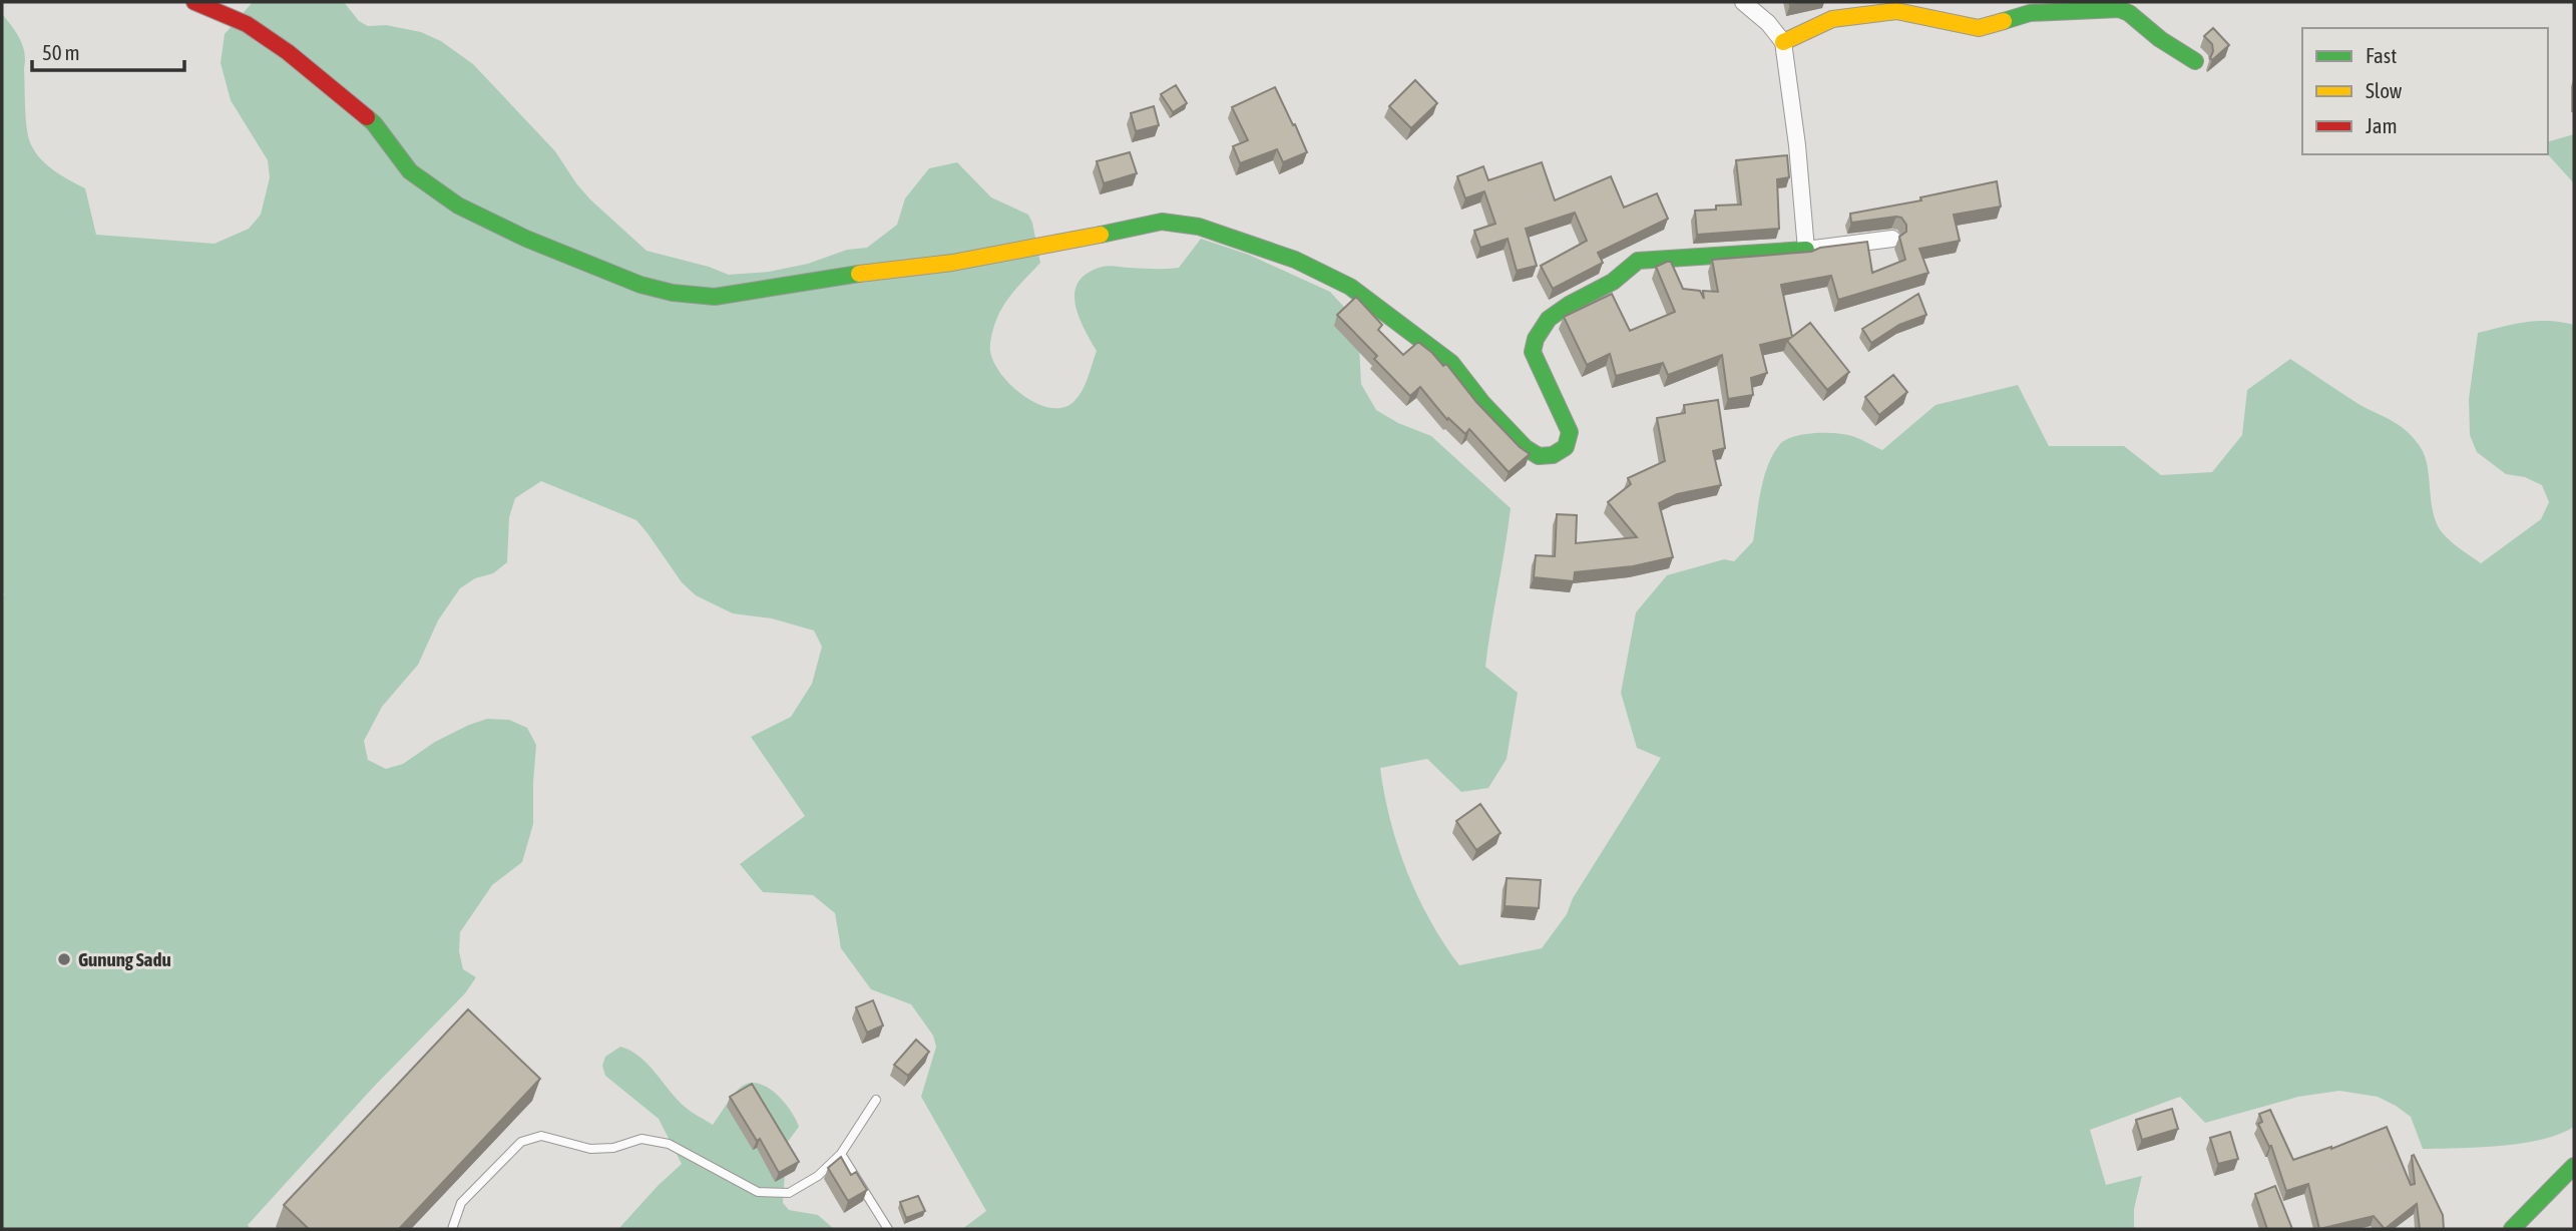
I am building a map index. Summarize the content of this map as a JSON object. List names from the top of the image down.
{
  "places": ["Gunung Sadu"],
  "legend": ["Fast", "Slow", "Jam"],
  "scale_bar": "50 m"
}
